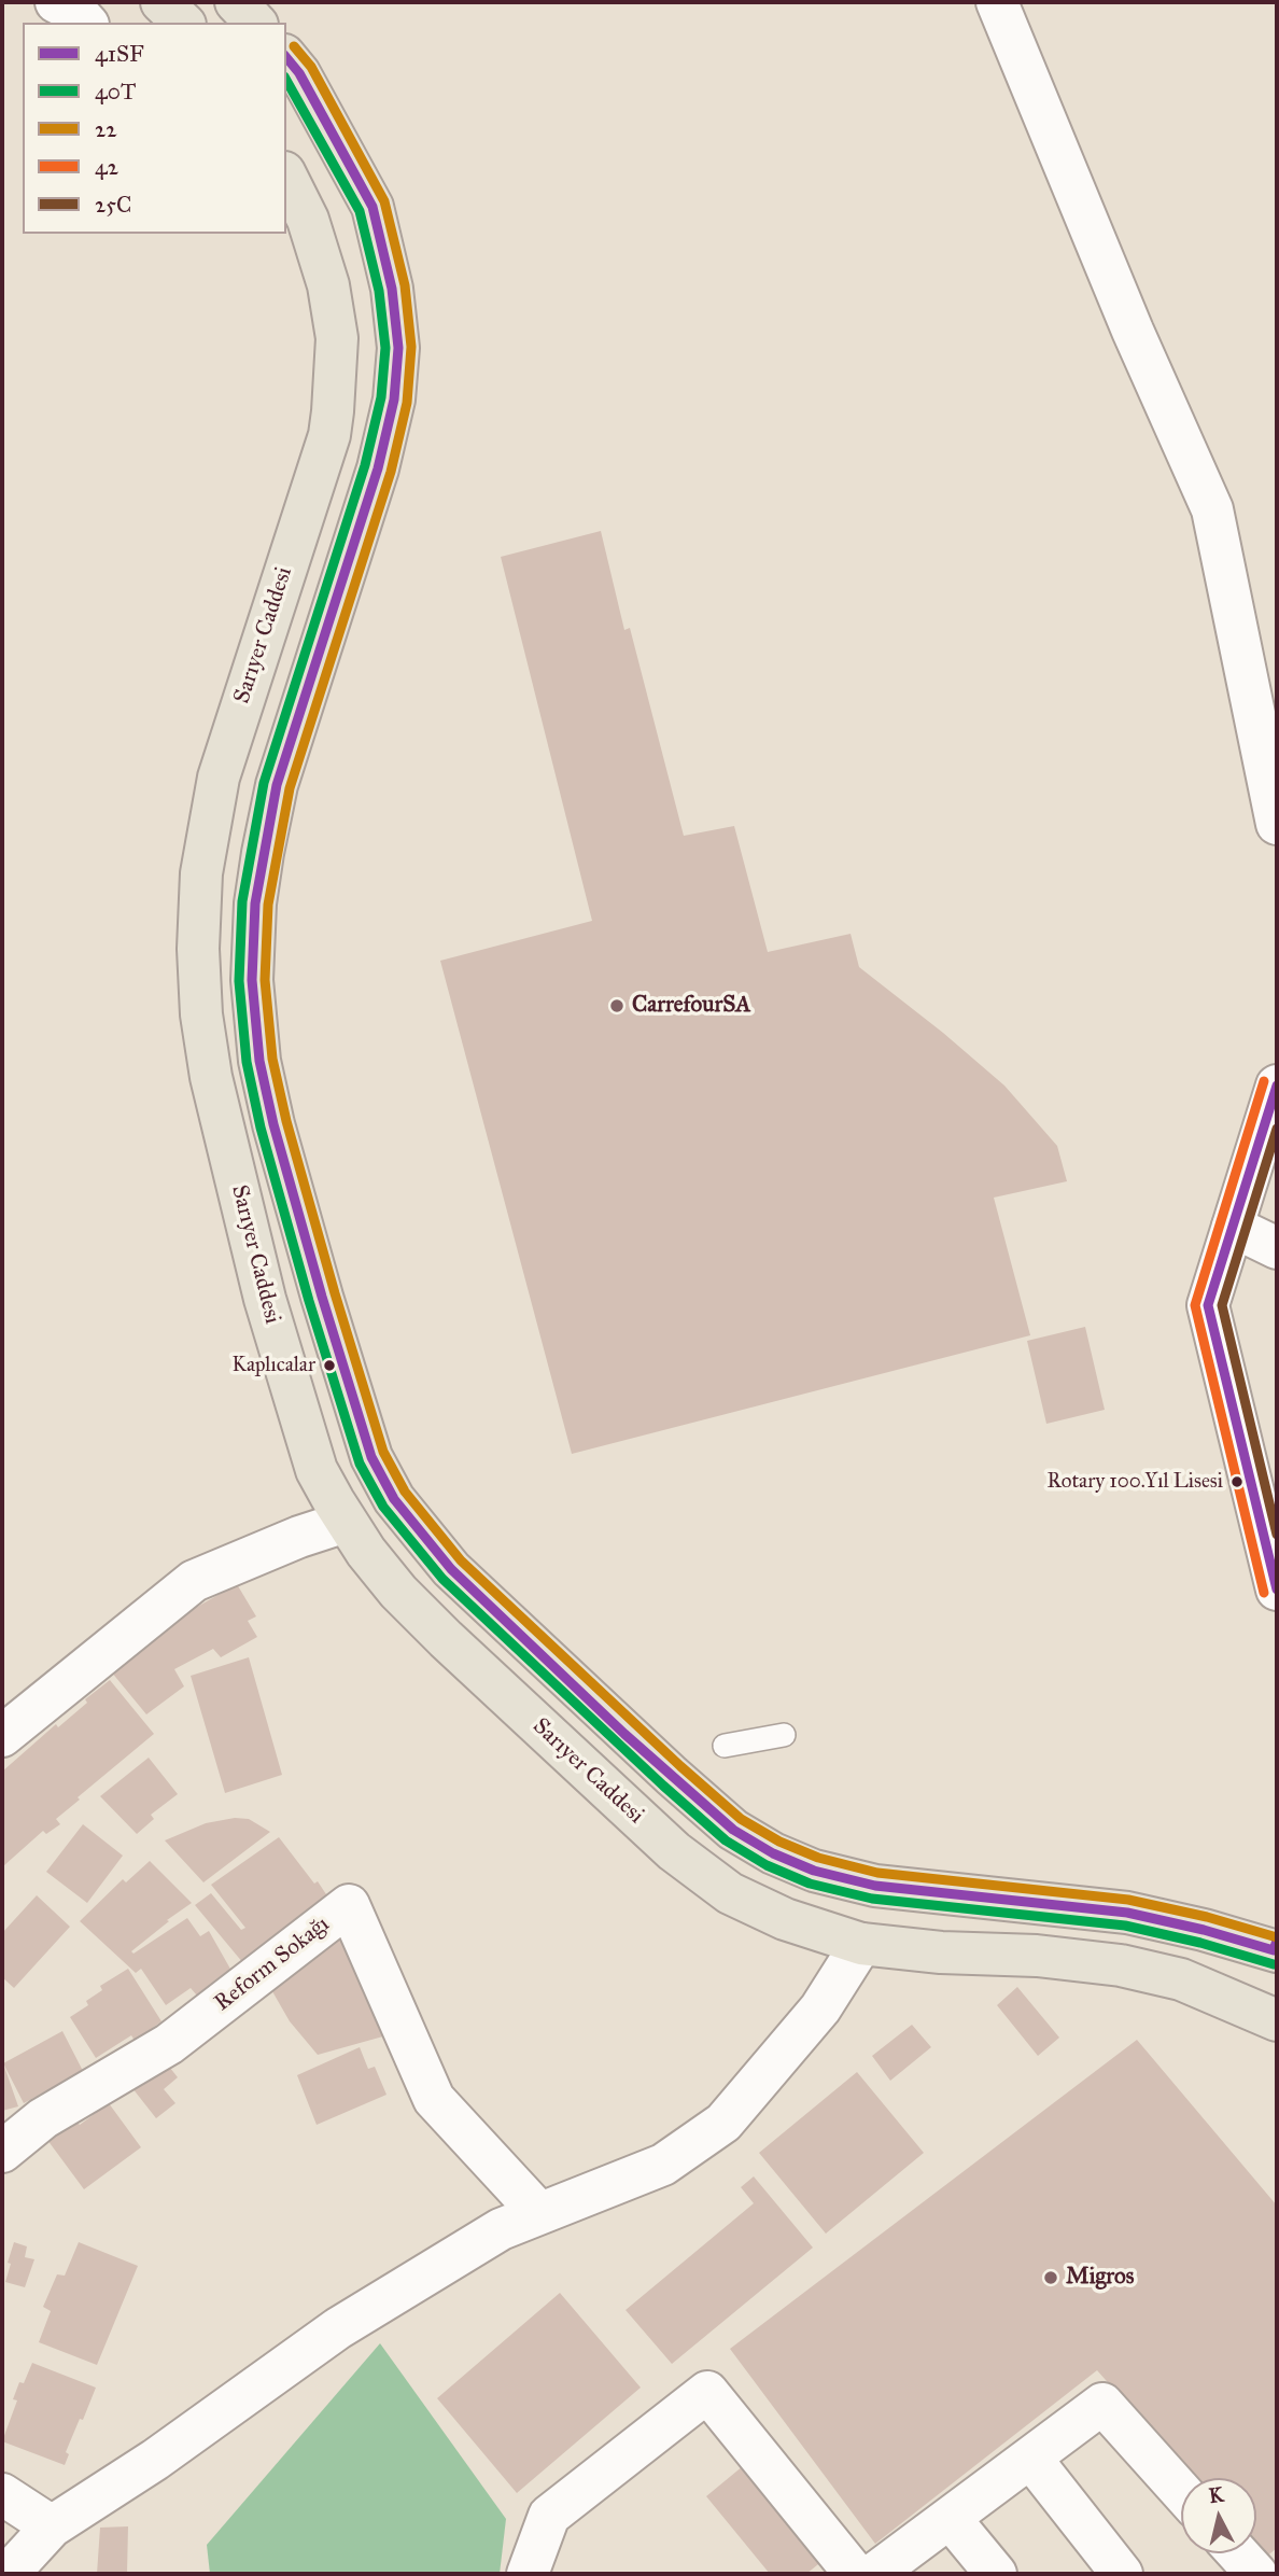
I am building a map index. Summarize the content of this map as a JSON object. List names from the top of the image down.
{
  "streets": {
    "main road": ["Sarıyer Caddesi"],
    "street": ["Reform Sokağı"]
  },
  "places": [
    "CarrefourSA",
    "Kaplıcalar",
    "Rotary 100.Yıl Lisesi",
    "Migros"
  ],
  "lines": [
    "transit line 22",
    "transit line 41SF",
    "transit line 40T",
    "transit line 42",
    "transit line 25C"
  ],
  "legend": [
    "41SF",
    "40T",
    "22",
    "42",
    "25C"
  ],
  "north": "top"
}
